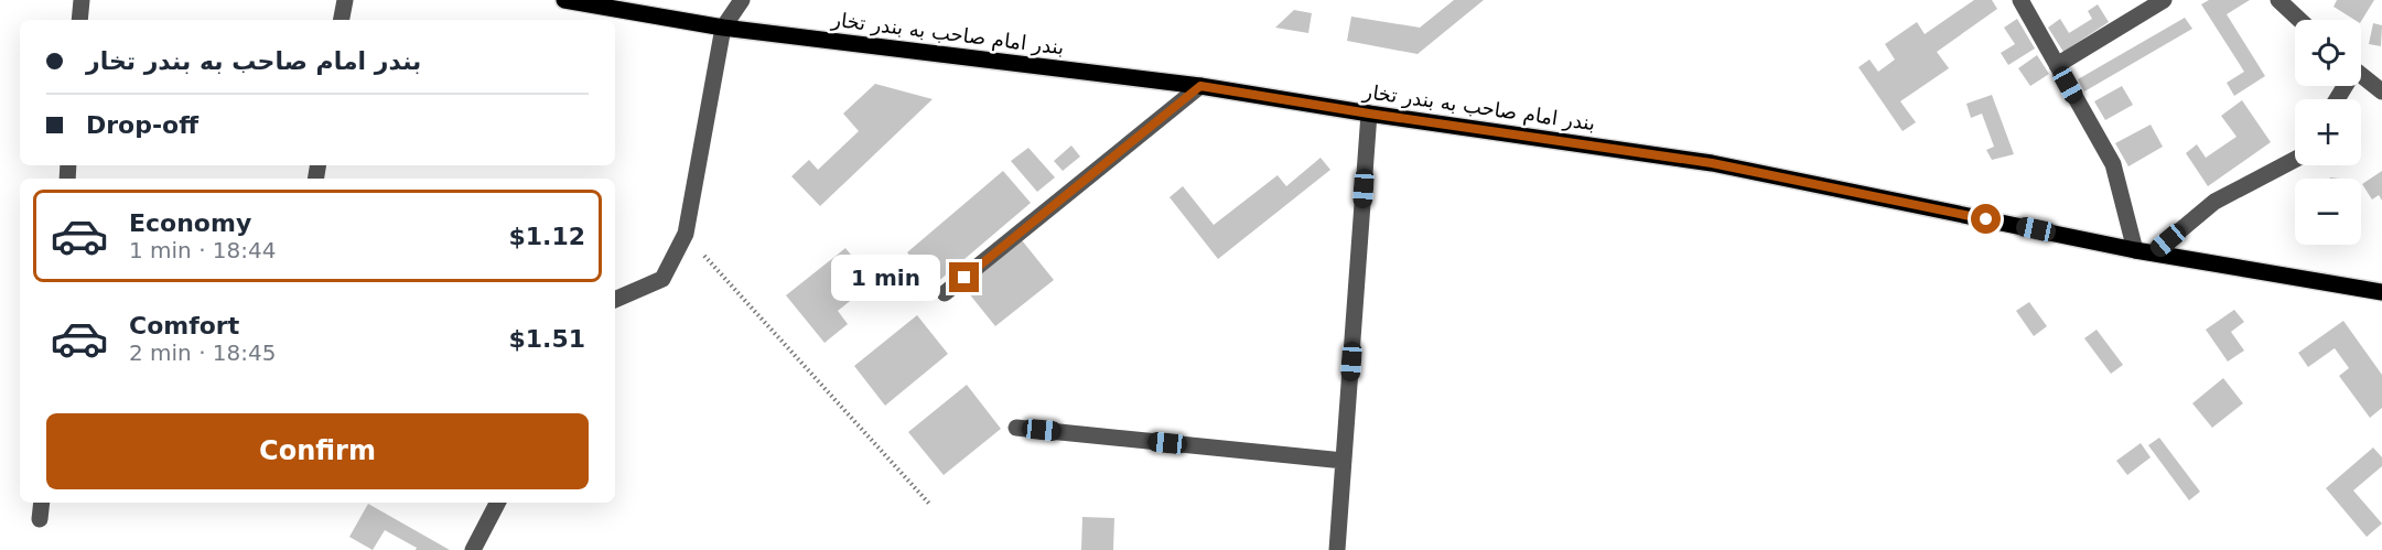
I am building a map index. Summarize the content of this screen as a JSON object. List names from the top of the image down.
{
  "streets": {
    "main road": ["بندر امام صاحب به بندر تخار"]
  },
  "page": {
    "map_buttons": ["+", "−"],
    "banner": ["بندر امام صاحب به بندر تخار", "Drop-off"],
    "list": [
      {
        "name": "Economy",
        "note": "1 min · 18:44",
        "value": "$1.12"
      },
      {
        "name": "Comfort",
        "note": "2 min · 18:45",
        "value": "$1.51"
      }
    ],
    "bubble": "1 min",
    "buttons": "Confirm"
  }
}
